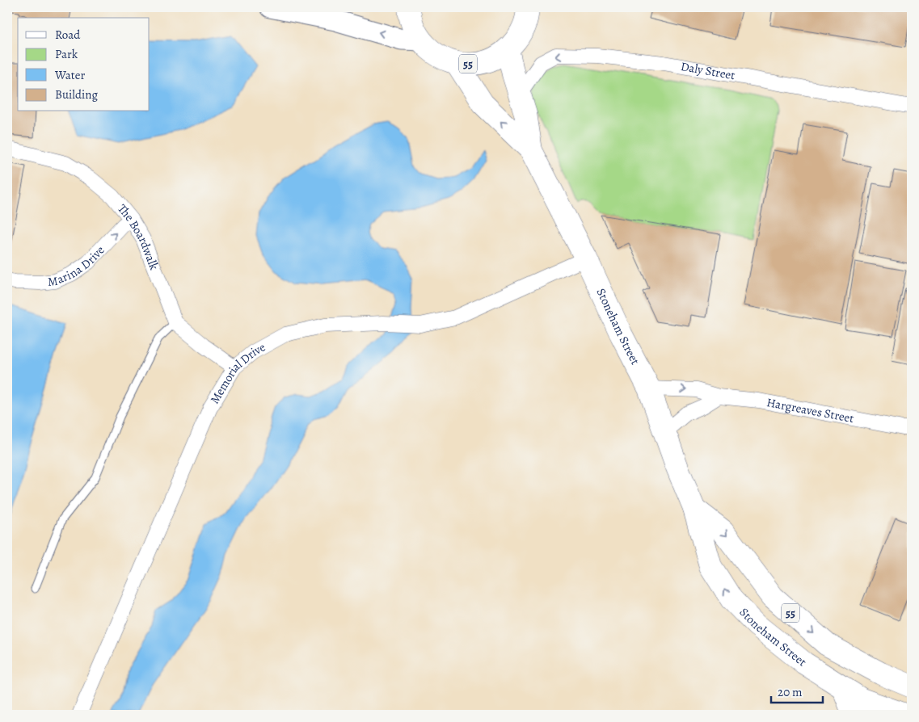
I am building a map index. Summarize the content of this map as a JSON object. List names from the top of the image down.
{
  "streets": {
    "main road": ["55", "Stoneham Street"],
    "street": [
      "Daly Street",
      "The Boardwalk",
      "Marina Drive",
      "Memorial Drive",
      "Hargreaves Street"
    ]
  },
  "crossings": [
    ["55", "Stoneham Street"],
    ["Daly Street", "Stoneham Street"],
    ["The Boardwalk", "Marina Drive"],
    ["The Boardwalk", "Memorial Drive"],
    ["Stoneham Street", "Memorial Drive"],
    ["Stoneham Street", "Hargreaves Street"]
  ],
  "one_way": ["Daly Street", "Marina Drive"],
  "legend": [
    "Road",
    "Park",
    "Water",
    "Building"
  ],
  "scale_bar": "20 m"
}
